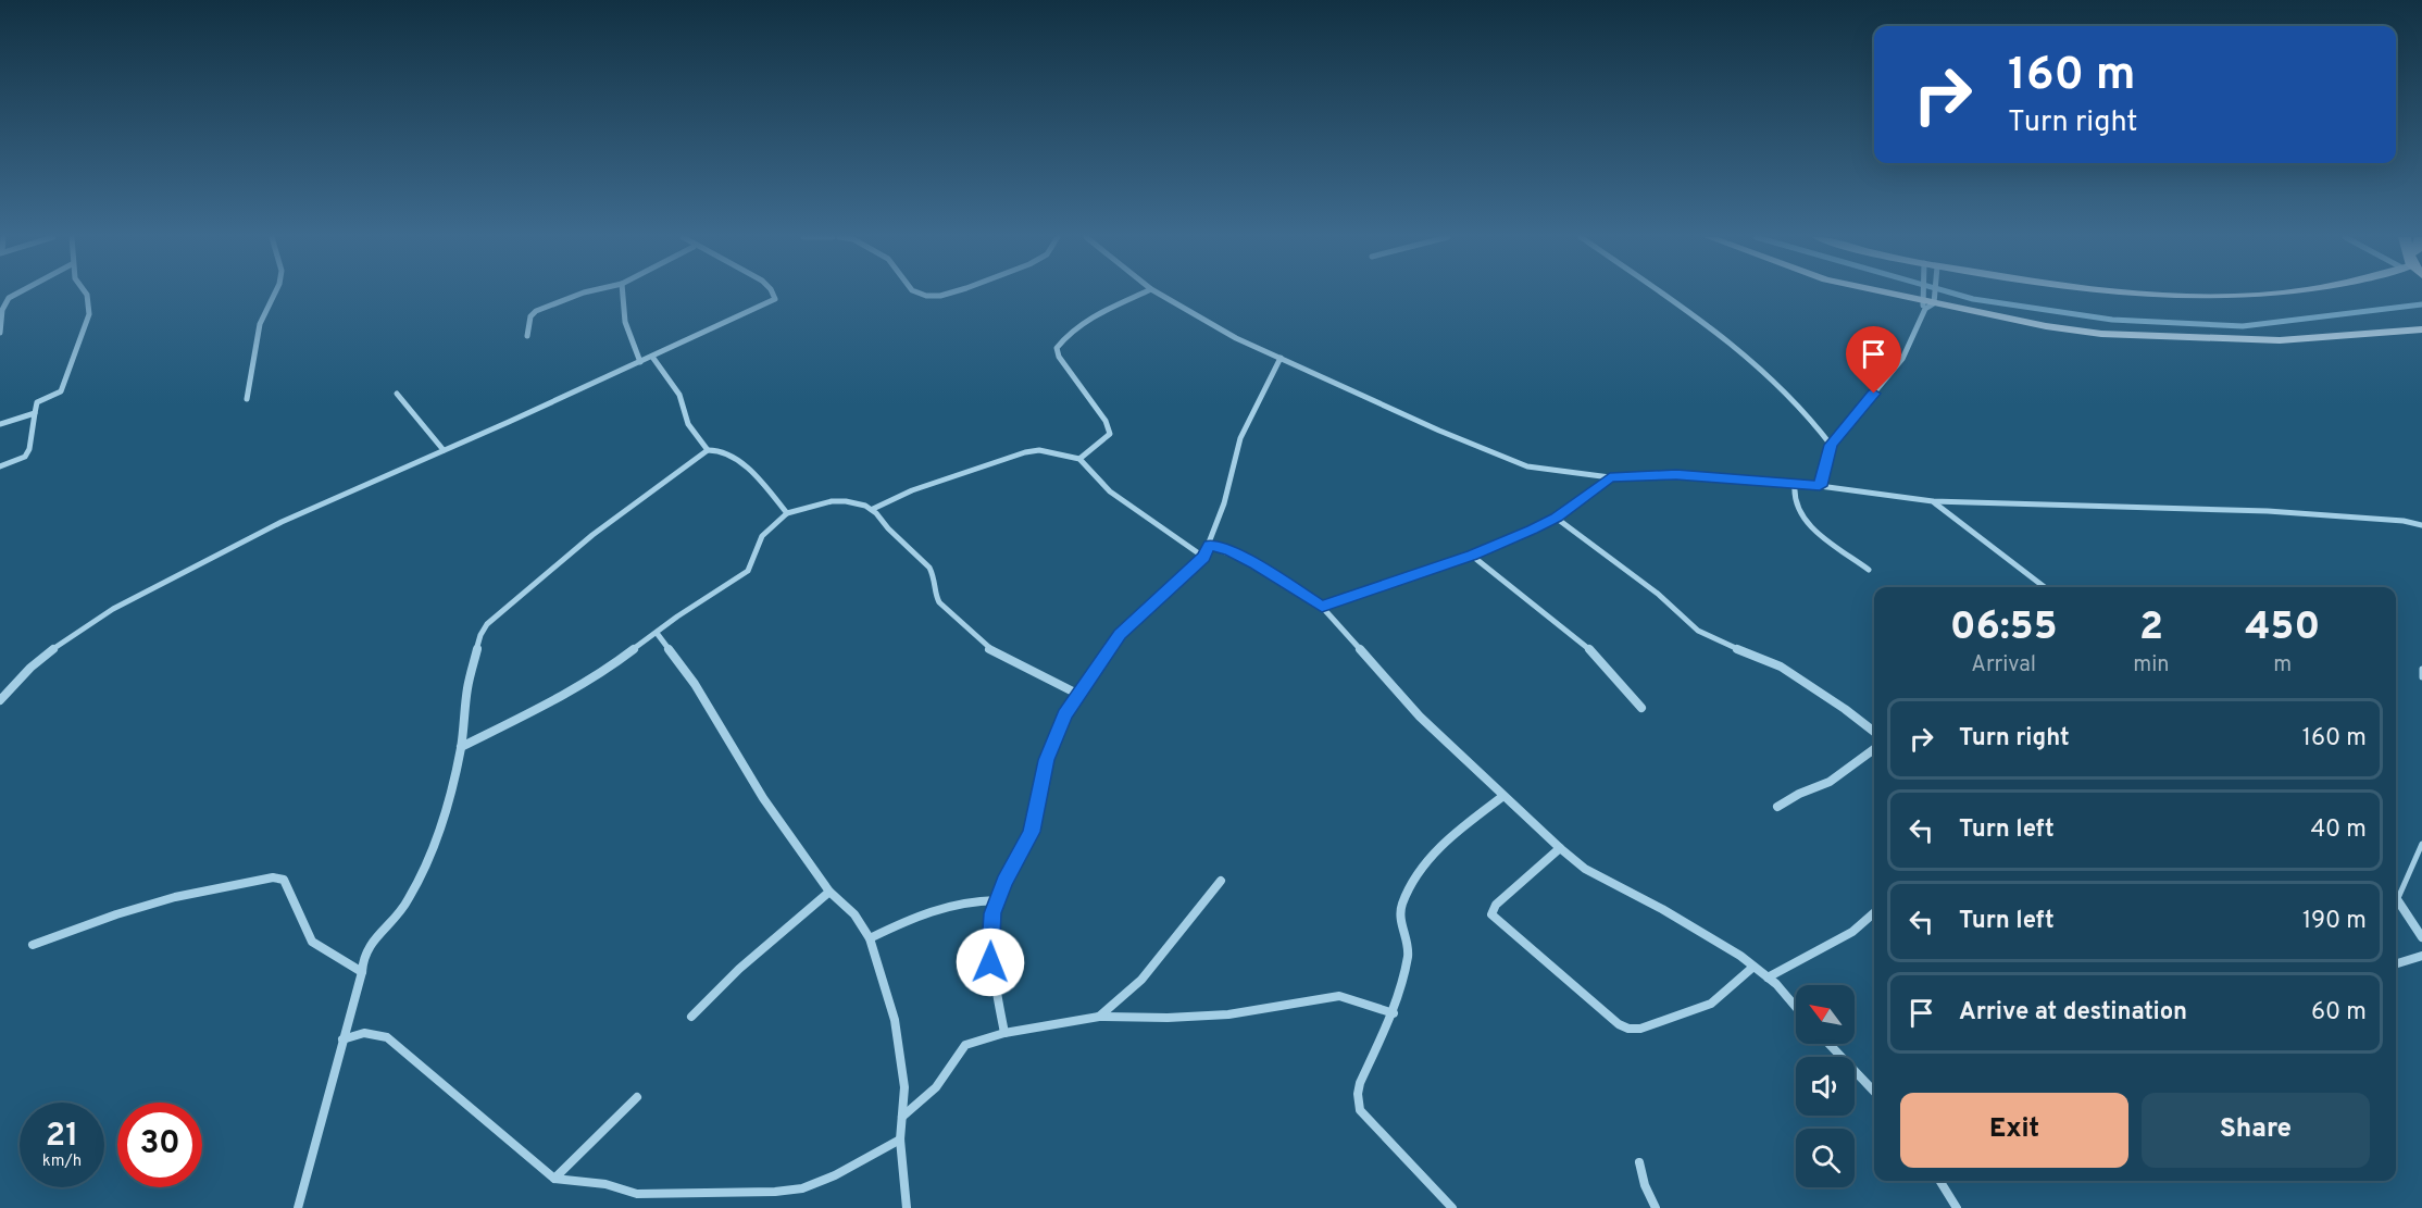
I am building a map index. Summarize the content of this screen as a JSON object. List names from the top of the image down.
{
  "north": "top left",
  "page": {
    "turn": ["160 m", "Turn right"],
    "eta": [
      "06:55",
      "Arrival",
      "2",
      "min",
      "450",
      "m"
    ],
    "list": [
      {
        "name": "Turn right",
        "value": "160 m"
      },
      {
        "name": "Turn left",
        "value": "40 m"
      },
      {
        "name": "Turn left",
        "value": "190 m"
      },
      {
        "name": "Arrive at destination",
        "value": "60 m"
      }
    ],
    "buttons": ["Exit", "Share"],
    "speed": "21 km/h",
    "limit": "30"
  }
}
